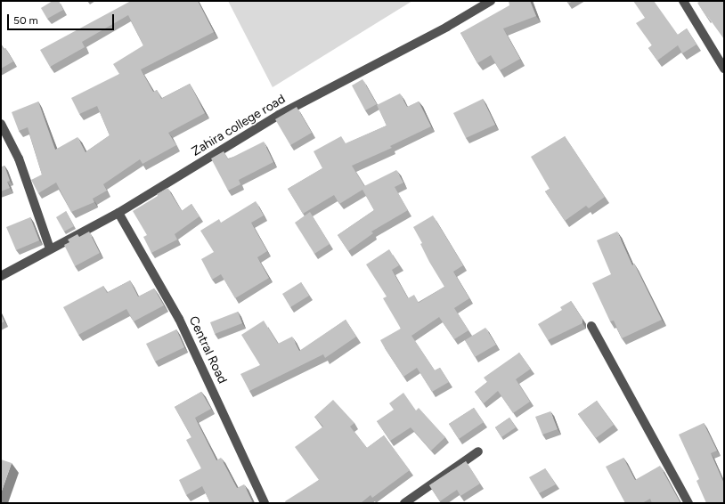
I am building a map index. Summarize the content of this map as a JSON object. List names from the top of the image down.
{
  "streets": {
    "street": ["Zahira college road", "Central Road"]
  },
  "crossings": [
    ["Zahira college road", "Central Road"]
  ],
  "scale_bar": "50 m"
}
